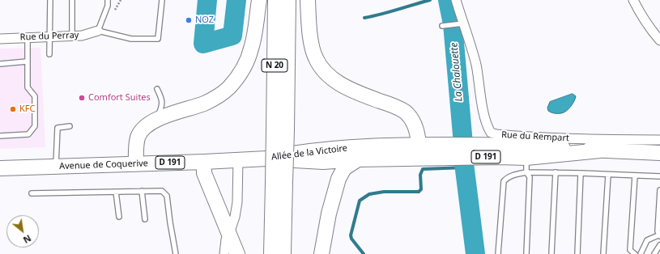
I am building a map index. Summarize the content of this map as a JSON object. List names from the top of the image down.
{
  "streets": {
    "main road": [
      "N 20",
      "Allée de la Victoire",
      "D 191",
      "Avenue de Coquerive"
    ],
    "street": ["Rue du Perray", "Rue du Rempart"]
  },
  "crossings": [
    ["Allée de la Victoire", "Avenue de Coquerive"]
  ],
  "water": ["La Chalouette"],
  "places": ["NOZ", "Comfort Suites", "KFC"],
  "north": "bottom right"
}
